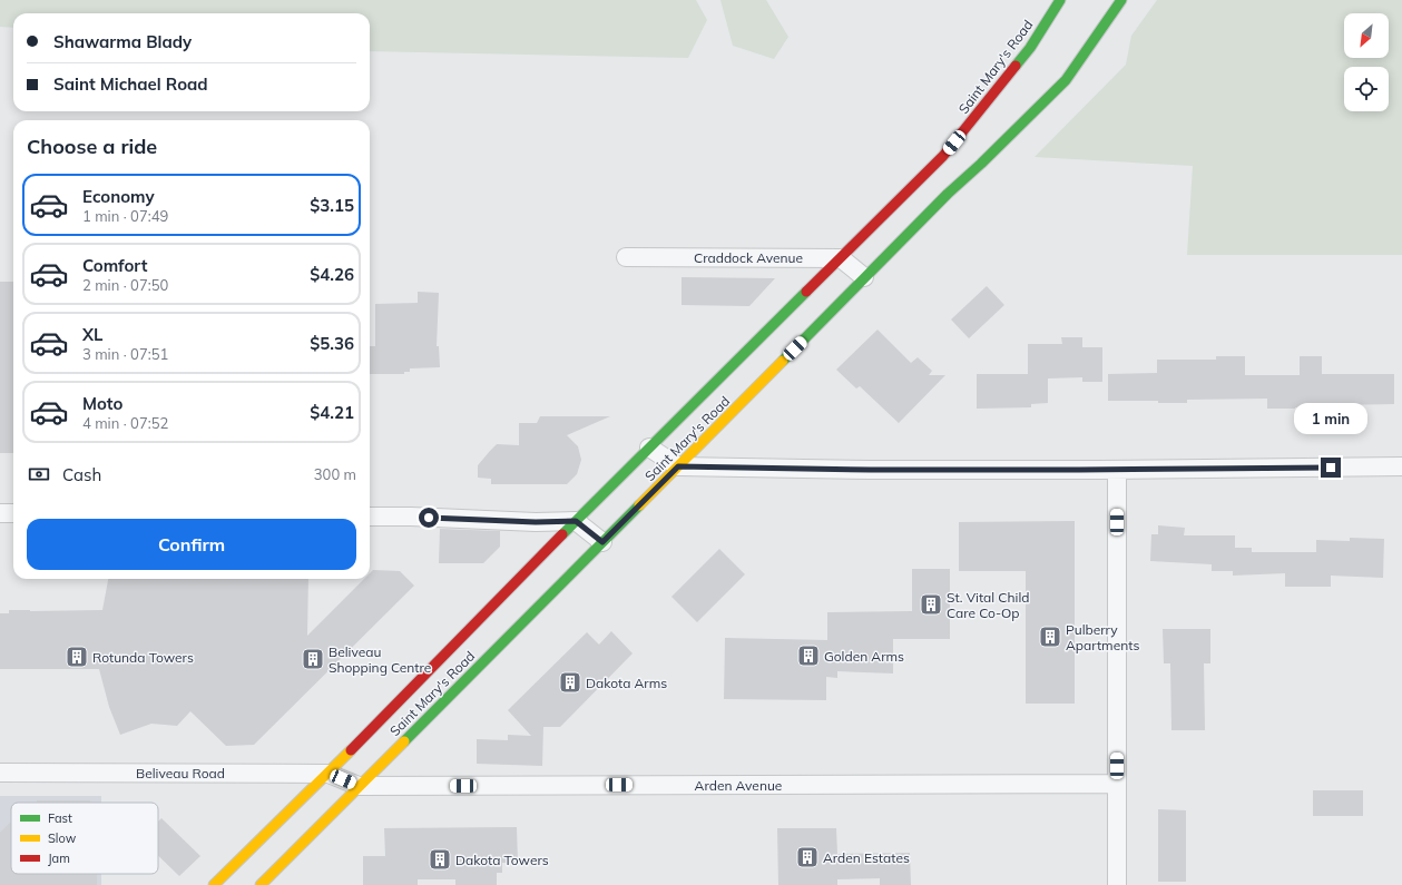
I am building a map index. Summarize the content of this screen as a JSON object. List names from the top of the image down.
{
  "streets": {
    "main road": ["Saint Mary's Road"],
    "street": ["Craddock Avenue", "Beliveau Road", "Arden Avenue"]
  },
  "crossings": [
    ["Saint Mary's Road", "Craddock Avenue"],
    ["Saint Mary's Road", "Beliveau Road"],
    ["Saint Mary's Road", "Arden Avenue"],
    ["Beliveau Road", "Arden Avenue"]
  ],
  "places": {
    "building": [
      "St. Vital Child Care Co-Op",
      "Pulberry Apartments",
      "Golden Arms",
      "Rotunda Towers",
      "Beliveau Shopping Centre",
      "Dakota Arms",
      "Arden Estates",
      "Dakota Towers"
    ]
  },
  "legend": ["Fast", "Slow", "Jam"],
  "north": "bottom left",
  "page": {
    "banner": ["Shawarma Blady", "Saint Michael Road"],
    "heading": "Choose a ride",
    "list": [
      {
        "name": "Economy",
        "note": "1 min · 07:49",
        "value": "$3.15"
      },
      {
        "name": "Comfort",
        "note": "2 min · 07:50",
        "value": "$4.26"
      },
      {
        "name": "XL",
        "note": "3 min · 07:51",
        "value": "$5.36"
      },
      {
        "name": "Moto",
        "note": "4 min · 07:52",
        "value": "$4.21"
      }
    ],
    "bubble": "1 min",
    "pay": ["Cash", "300 m"],
    "buttons": "Confirm"
  }
}
